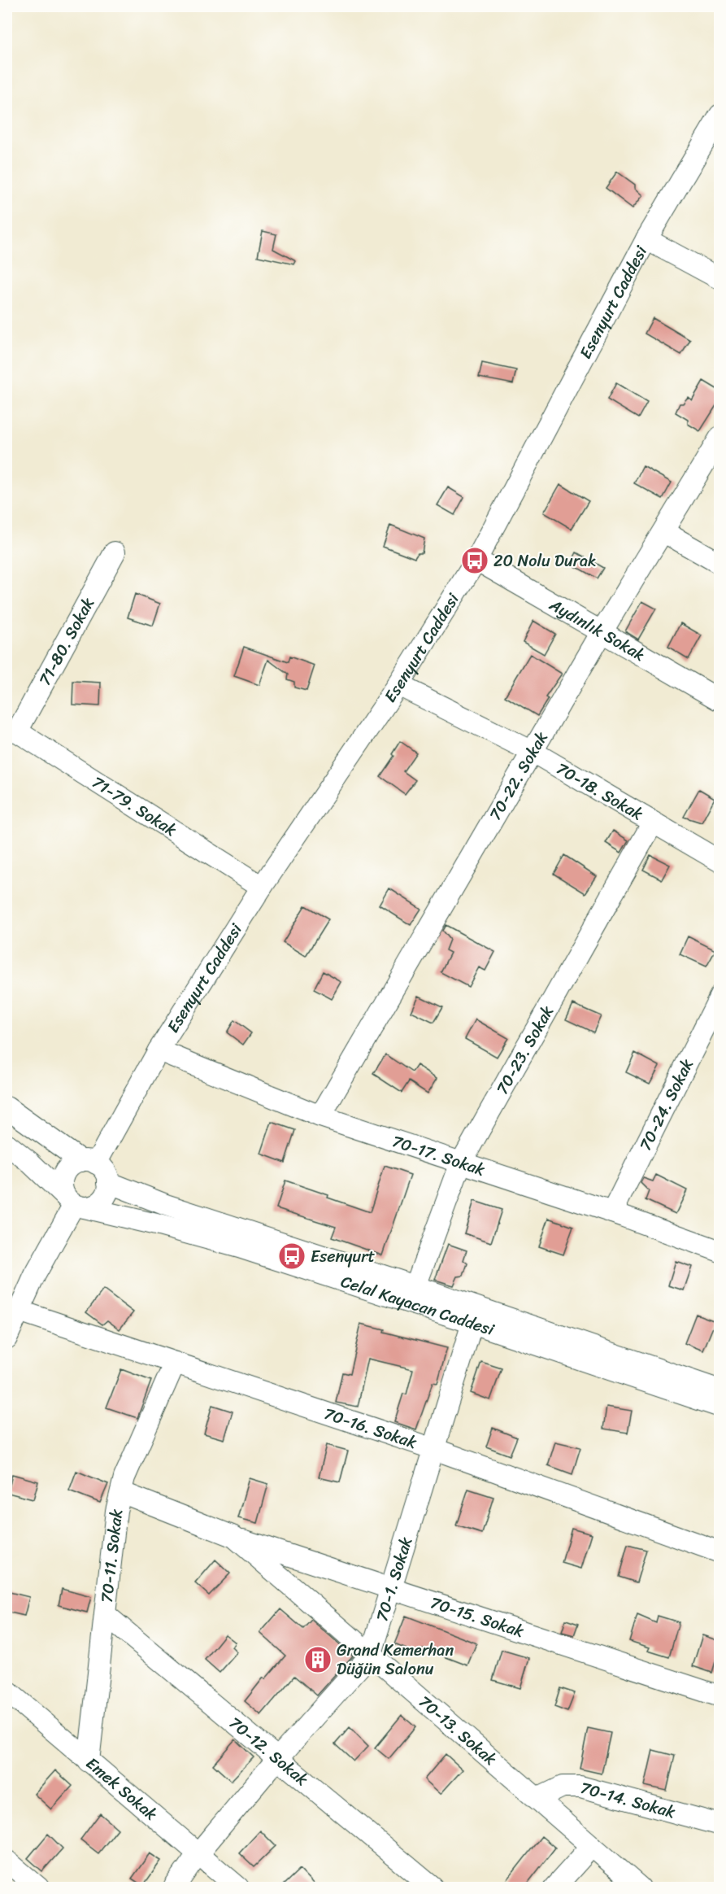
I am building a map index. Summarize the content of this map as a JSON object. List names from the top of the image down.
{
  "streets": {
    "street": [
      "Esenyurt Caddesi",
      "Aydınlık Sokak",
      "71-80. Sokak",
      "70-22. Sokak",
      "70-18. Sokak",
      "71-79. Sokak",
      "70-23. Sokak",
      "70-24. Sokak",
      "70-17. Sokak",
      "Celal Kayacan Caddesi",
      "70-16. Sokak",
      "70-11. Sokak",
      "70-1. Sokak",
      "70-15. Sokak",
      "70-13. Sokak",
      "70-12. Sokak",
      "Emek Sokak",
      "70-14. Sokak"
    ]
  },
  "crossings": [
    ["Esenyurt Caddesi", "Aydınlık Sokak"],
    ["Esenyurt Caddesi", "70-18. Sokak"],
    ["Esenyurt Caddesi", "71-79. Sokak"],
    ["Esenyurt Caddesi", "70-17. Sokak"],
    ["Esenyurt Caddesi", "Celal Kayacan Caddesi"],
    ["Aydınlık Sokak", "70-22. Sokak"],
    ["71-80. Sokak", "71-79. Sokak"],
    ["70-22. Sokak", "70-18. Sokak"],
    ["70-22. Sokak", "70-17. Sokak"],
    ["70-18. Sokak", "70-23. Sokak"],
    ["70-23. Sokak", "70-17. Sokak"],
    ["70-23. Sokak", "Celal Kayacan Caddesi"],
    ["70-24. Sokak", "70-17. Sokak"],
    ["Celal Kayacan Caddesi", "70-1. Sokak"],
    ["70-16. Sokak", "70-11. Sokak"],
    ["70-16. Sokak", "70-1. Sokak"],
    ["70-11. Sokak", "70-13. Sokak"],
    ["70-11. Sokak", "70-12. Sokak"],
    ["70-11. Sokak", "Emek Sokak"],
    ["70-1. Sokak", "70-15. Sokak"],
    ["70-1. Sokak", "70-13. Sokak"],
    ["70-1. Sokak", "70-12. Sokak"],
    ["70-1. Sokak", "Emek Sokak"],
    ["70-15. Sokak", "70-13. Sokak"],
    ["70-13. Sokak", "70-14. Sokak"]
  ],
  "places": {
    "bus stop": ["20 Nolu Durak", "Esenyurt"],
    "building": ["Grand Kemerhan Düğün Salonu"]
  }
}
